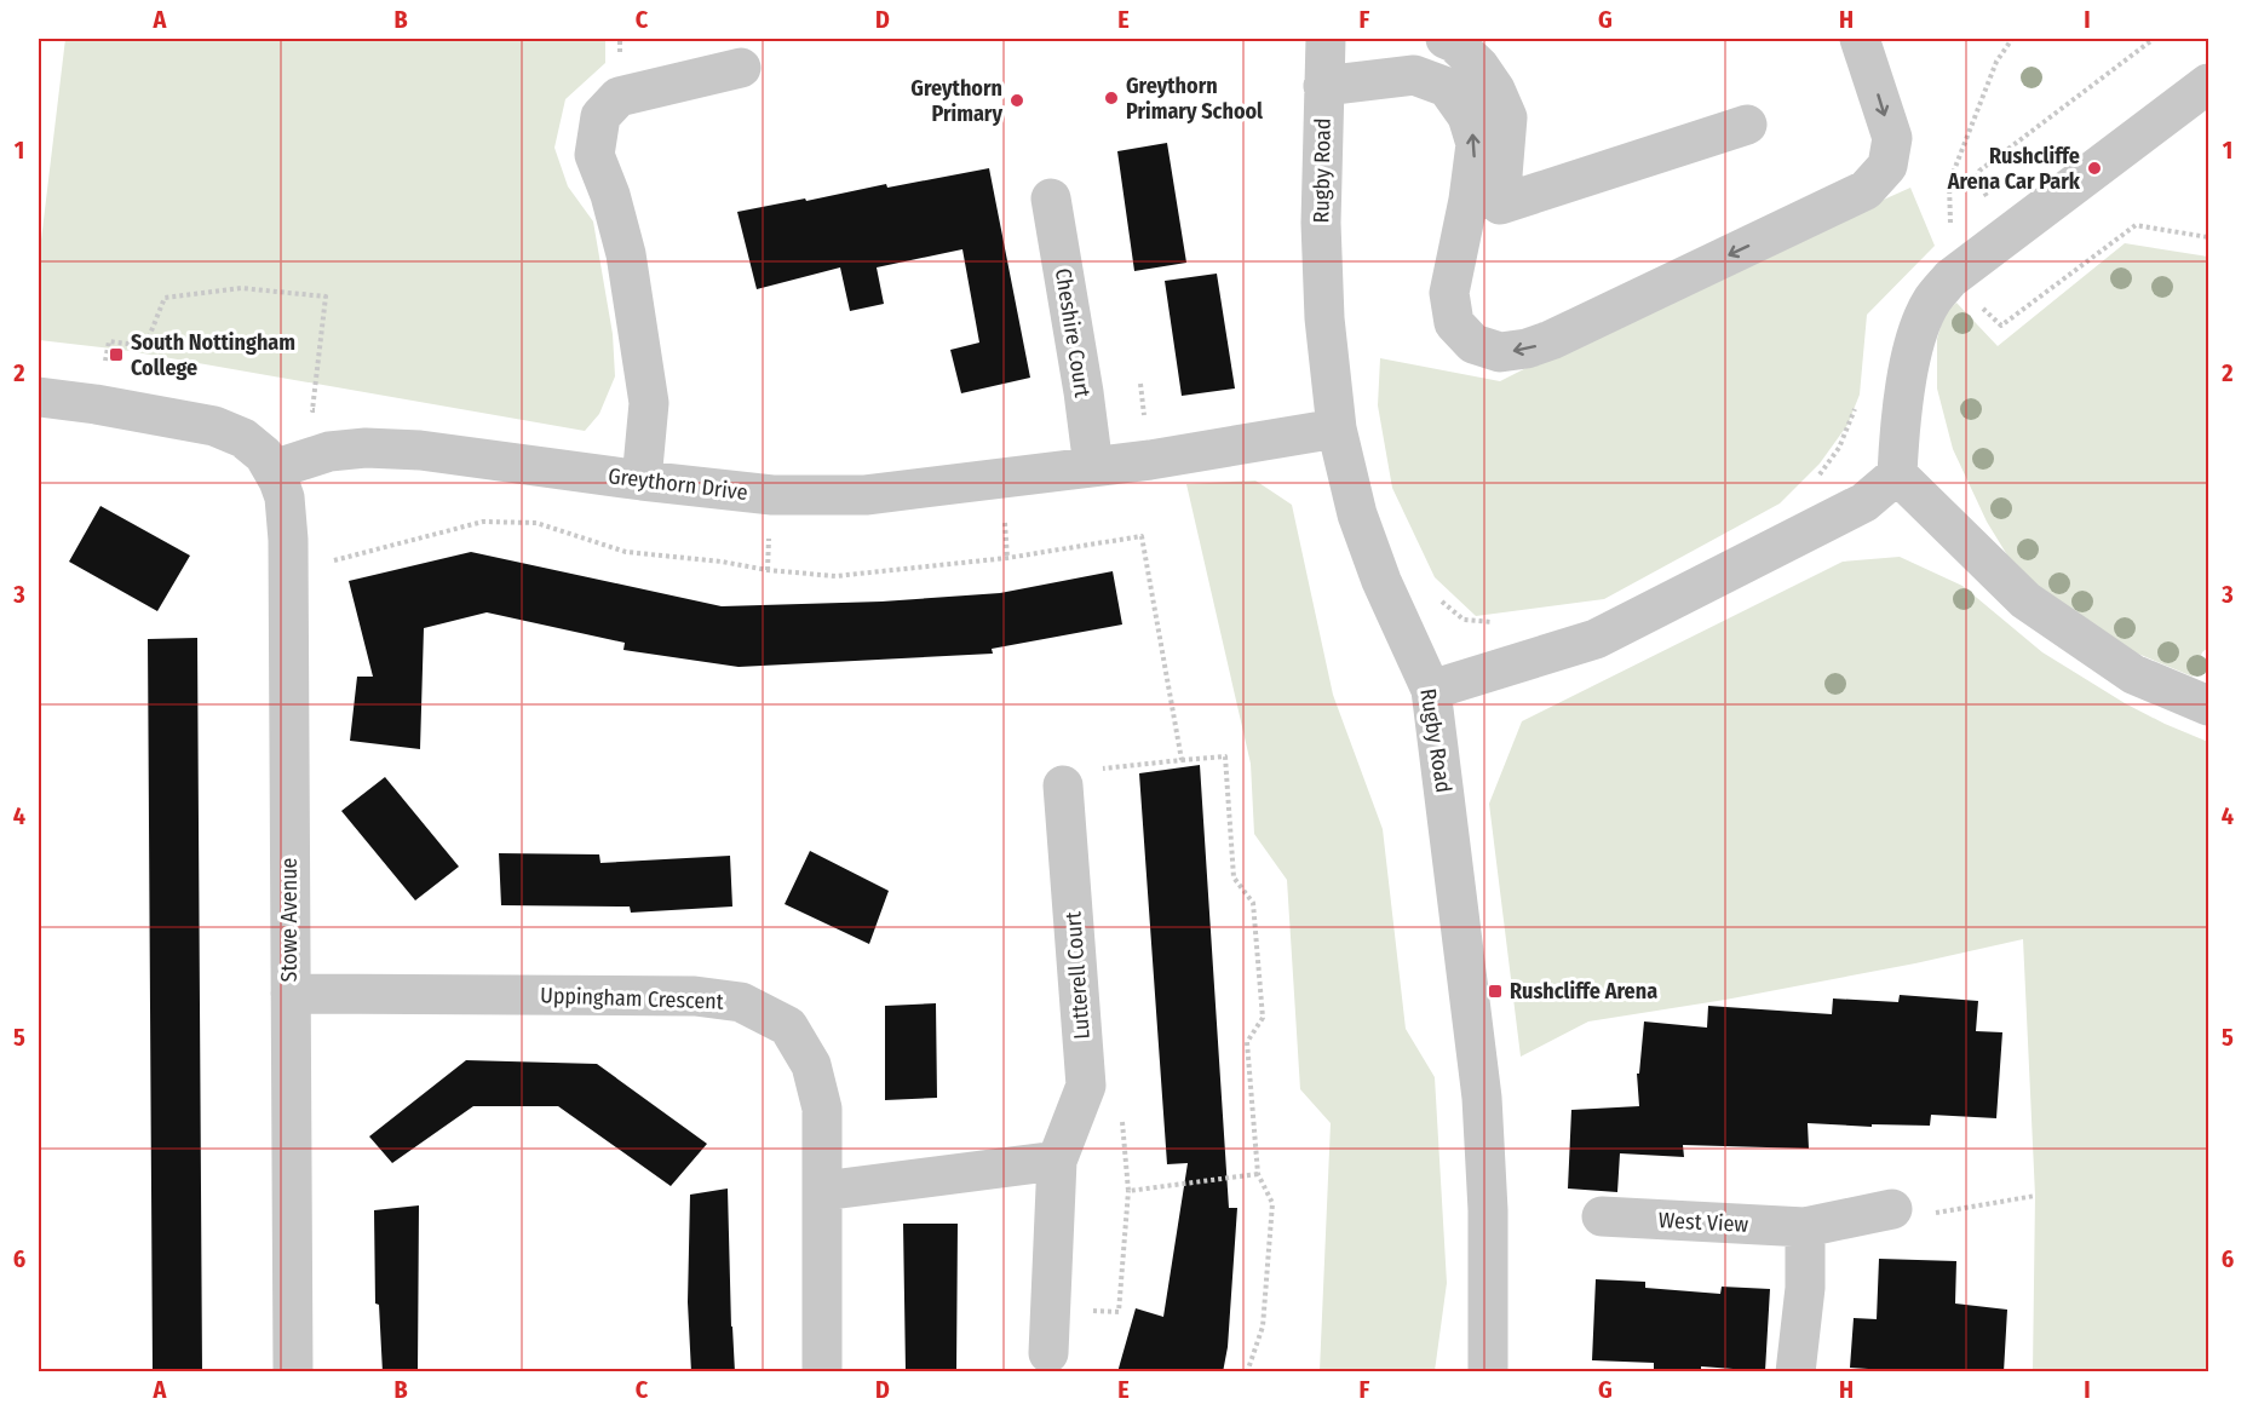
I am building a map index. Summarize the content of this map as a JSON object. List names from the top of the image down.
{
  "streets": {
    "street": [
      "Rugby Road",
      "Cheshire Court",
      "Greythorn Drive",
      "Stowe Avenue",
      "Lutterell Court",
      "Uppingham Crescent",
      "West View"
    ]
  },
  "crossings": [
    ["Rugby Road", "Greythorn Drive"],
    ["Cheshire Court", "Greythorn Drive"],
    ["Greythorn Drive", "Stowe Avenue"],
    ["Stowe Avenue", "Uppingham Crescent"]
  ],
  "places": {
    "other": ["Greythorn Primary School", "Greythorn Primary", "Rushcliffe Arena Car Park"],
    "transit": ["South Nottingham College", "Rushcliffe Arena"]
  },
  "grid": {
    "columns": [
      "A",
      "B",
      "C",
      "D",
      "E",
      "F",
      "G",
      "H",
      "I"
    ],
    "rows": [
      "1",
      "2",
      "3",
      "4",
      "5",
      "6"
    ]
  }
}
